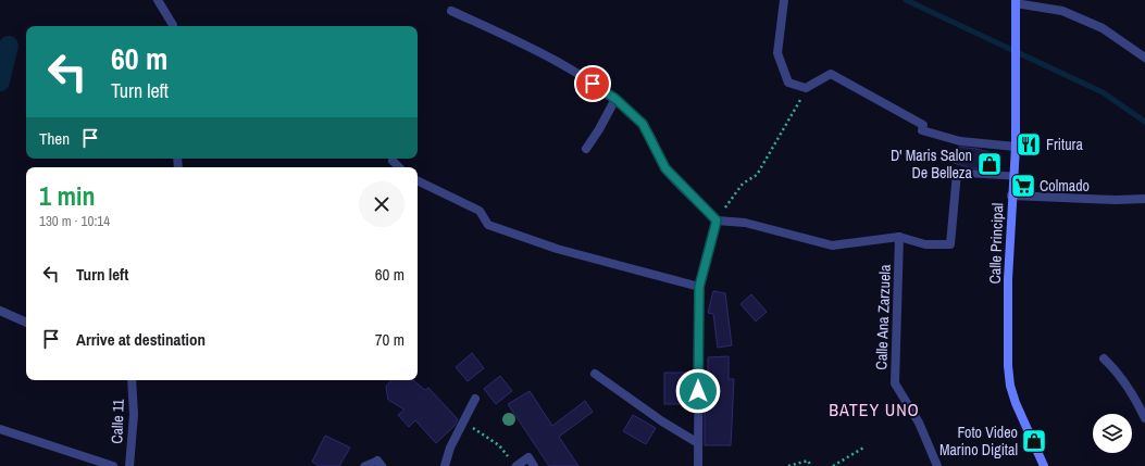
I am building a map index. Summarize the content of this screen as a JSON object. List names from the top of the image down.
{
  "streets": {
    "main road": ["Calle Principal"],
    "street": ["Calle Ana Zarzuela", "Calle 11"]
  },
  "districts": ["BATEY UNO"],
  "places": {
    "restaurant": ["Fritura"],
    "shop": ["D' Maris Salon De Belleza", "Foto Video Marino Digital"],
    "supermarket": ["Colmado"]
  },
  "page": {
    "turn": ["60 m", "Turn left"],
    "then": "Then",
    "heading": ["1 min", "130 m · 10:14"],
    "list": [
      {
        "name": "Turn left",
        "value": "60 m"
      },
      {
        "name": "Arrive at destination",
        "value": "70 m"
      }
    ]
  }
}
